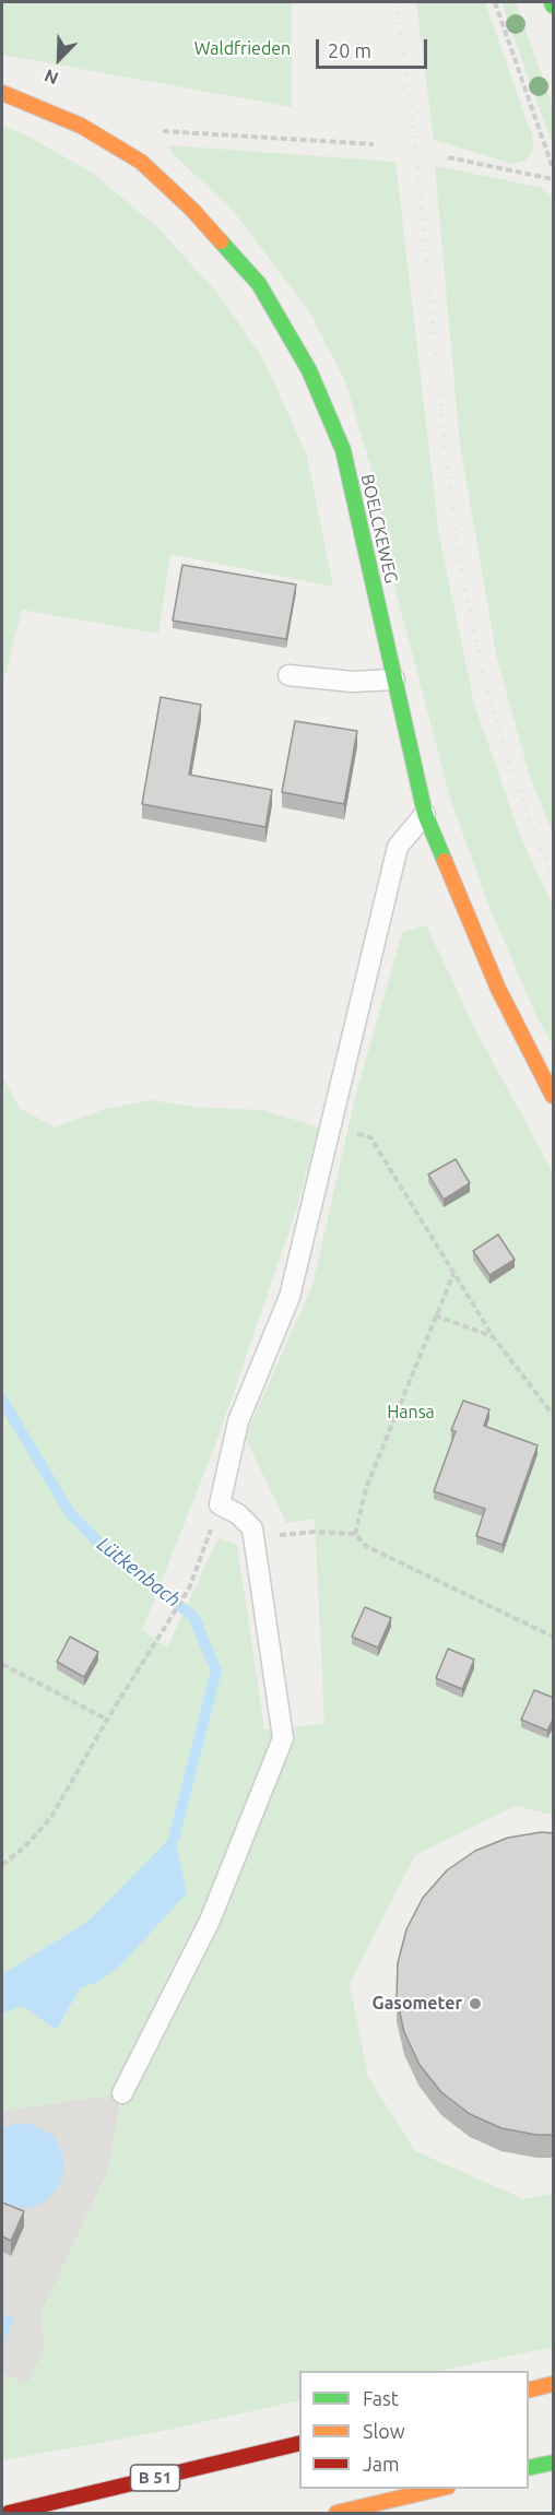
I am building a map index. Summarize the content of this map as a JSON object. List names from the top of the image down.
{
  "streets": {
    "main road": ["BOELCKEWEG", "B 51"]
  },
  "water": ["Lütkenbach"],
  "parks": ["Waldfrieden", "Hansa"],
  "places": ["Gasometer"],
  "legend": ["Fast", "Slow", "Jam"],
  "scale_bar": "20 m",
  "north": "bottom left"
}
